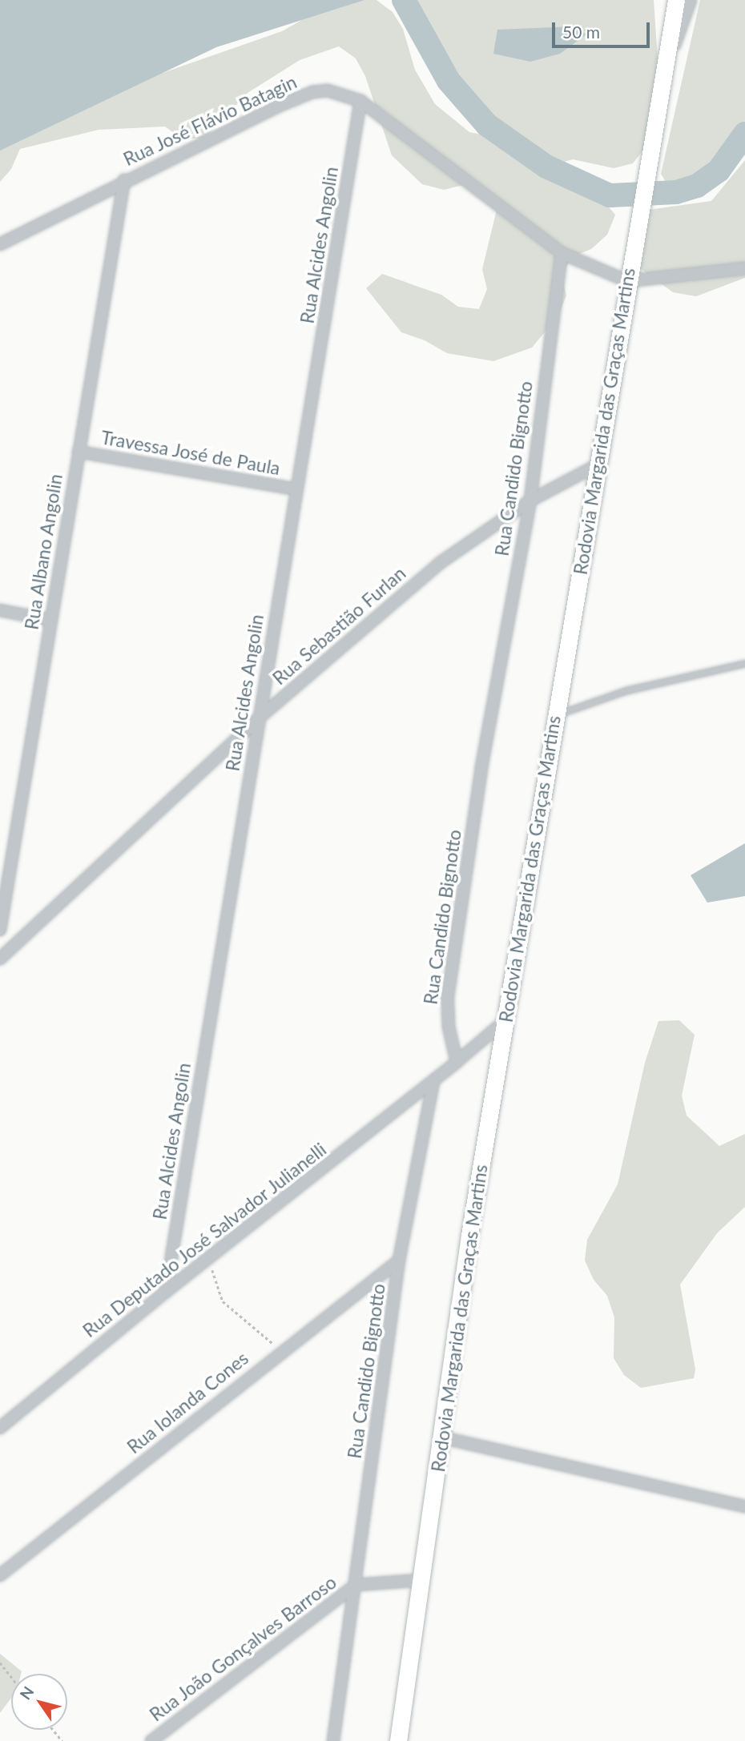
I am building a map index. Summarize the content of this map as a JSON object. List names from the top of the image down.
{
  "streets": {
    "main road": ["Rodovia Margarida das Graças Martins"],
    "street": [
      "Rua José Flávio Batagin",
      "Rua Alcides Angolin",
      "Travessa José de Paula",
      "Rua Candido Bignotto",
      "Rua Albano Angolin",
      "Rua Sebastião Furlan",
      "Rua Deputado José Salvador Julianelli",
      "Rua Iolanda Cones",
      "Rua João Gonçalves Barroso"
    ]
  },
  "crossings": [
    ["Rua José Flávio Batagin", "Rua Alcides Angolin"],
    ["Rua José Flávio Batagin", "Rodovia Margarida das Graças Martins"],
    ["Rua José Flávio Batagin", "Rua Candido Bignotto"],
    ["Rua José Flávio Batagin", "Rua Albano Angolin"],
    ["Rua Alcides Angolin", "Travessa José de Paula"],
    ["Rua Alcides Angolin", "Rua Sebastião Furlan"],
    ["Rua Alcides Angolin", "Rua Deputado José Salvador Julianelli"],
    ["Rodovia Margarida das Graças Martins", "Rua Sebastião Furlan"],
    ["Travessa José de Paula", "Rua Albano Angolin"],
    ["Rua Candido Bignotto", "Rua Sebastião Furlan"],
    ["Rua Candido Bignotto", "Rua Deputado José Salvador Julianelli"],
    ["Rua Candido Bignotto", "Rua Iolanda Cones"],
    ["Rua Candido Bignotto", "Rua João Gonçalves Barroso"]
  ],
  "scale_bar": "50 m",
  "north": "top left"
}
